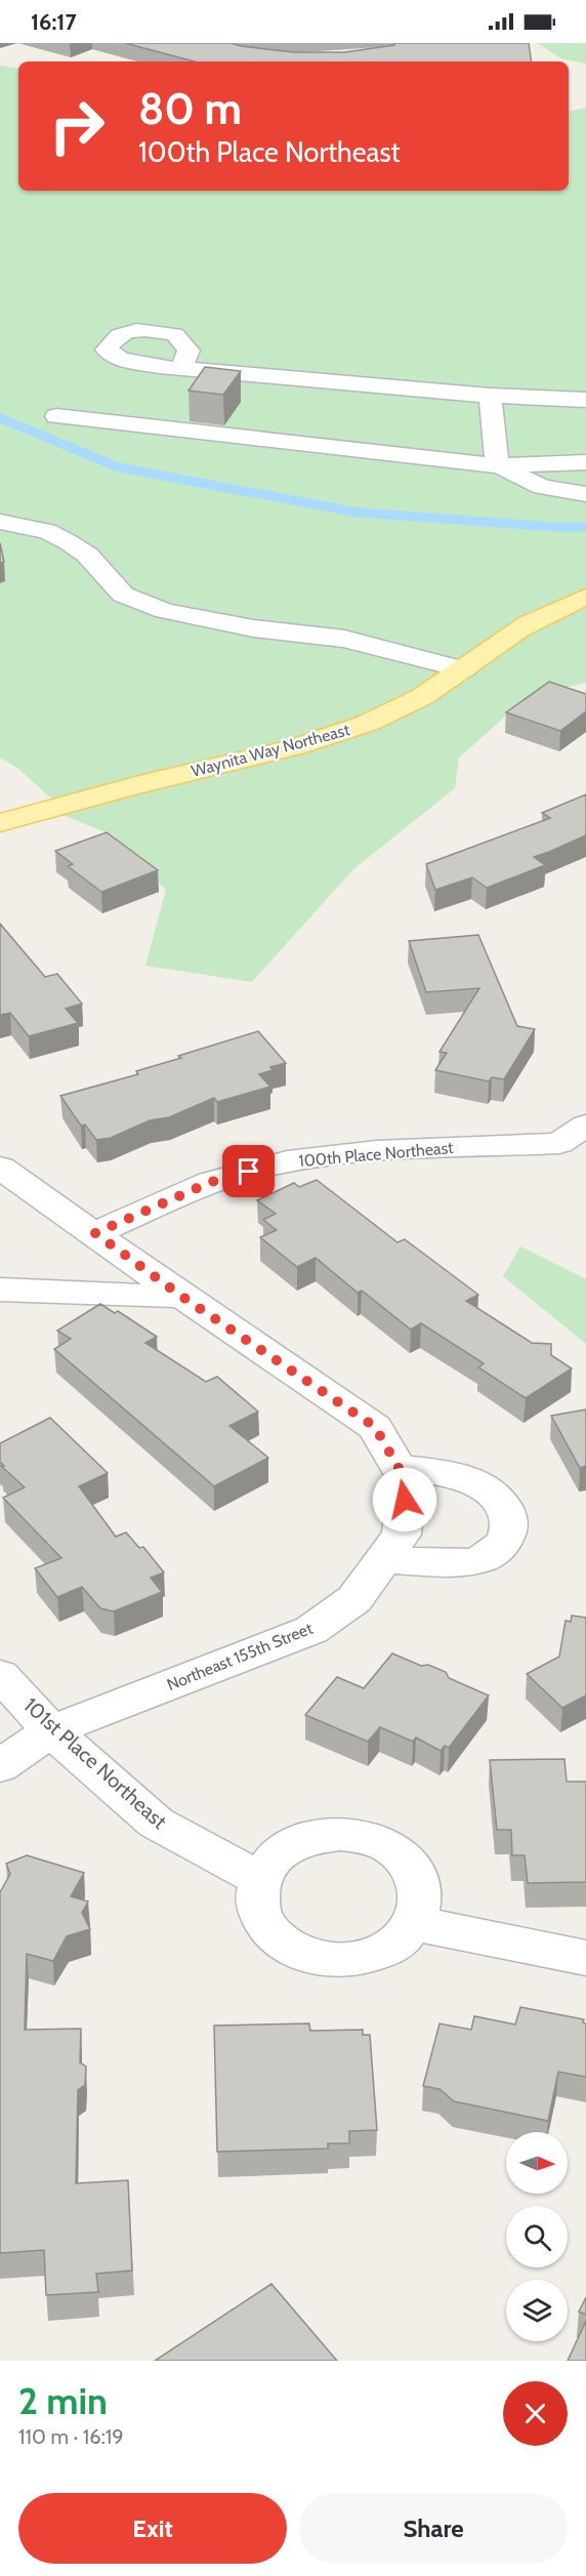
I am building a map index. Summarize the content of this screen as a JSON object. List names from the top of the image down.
{
  "streets": {
    "main road": ["Waynita Way Northeast"],
    "street": ["100th Place Northeast", "Northeast 155th Street", "101st Place Northeast"]
  },
  "crossings": [
    ["100th Place Northeast", "Northeast 155th Street"],
    ["Northeast 155th Street", "101st Place Northeast"]
  ],
  "north": "right",
  "page": {
    "status": "16:17",
    "turn": ["80 m", "100th Place Northeast"],
    "heading": ["2 min", "110 m · 16:19"],
    "buttons": ["Exit", "Share"]
  }
}
